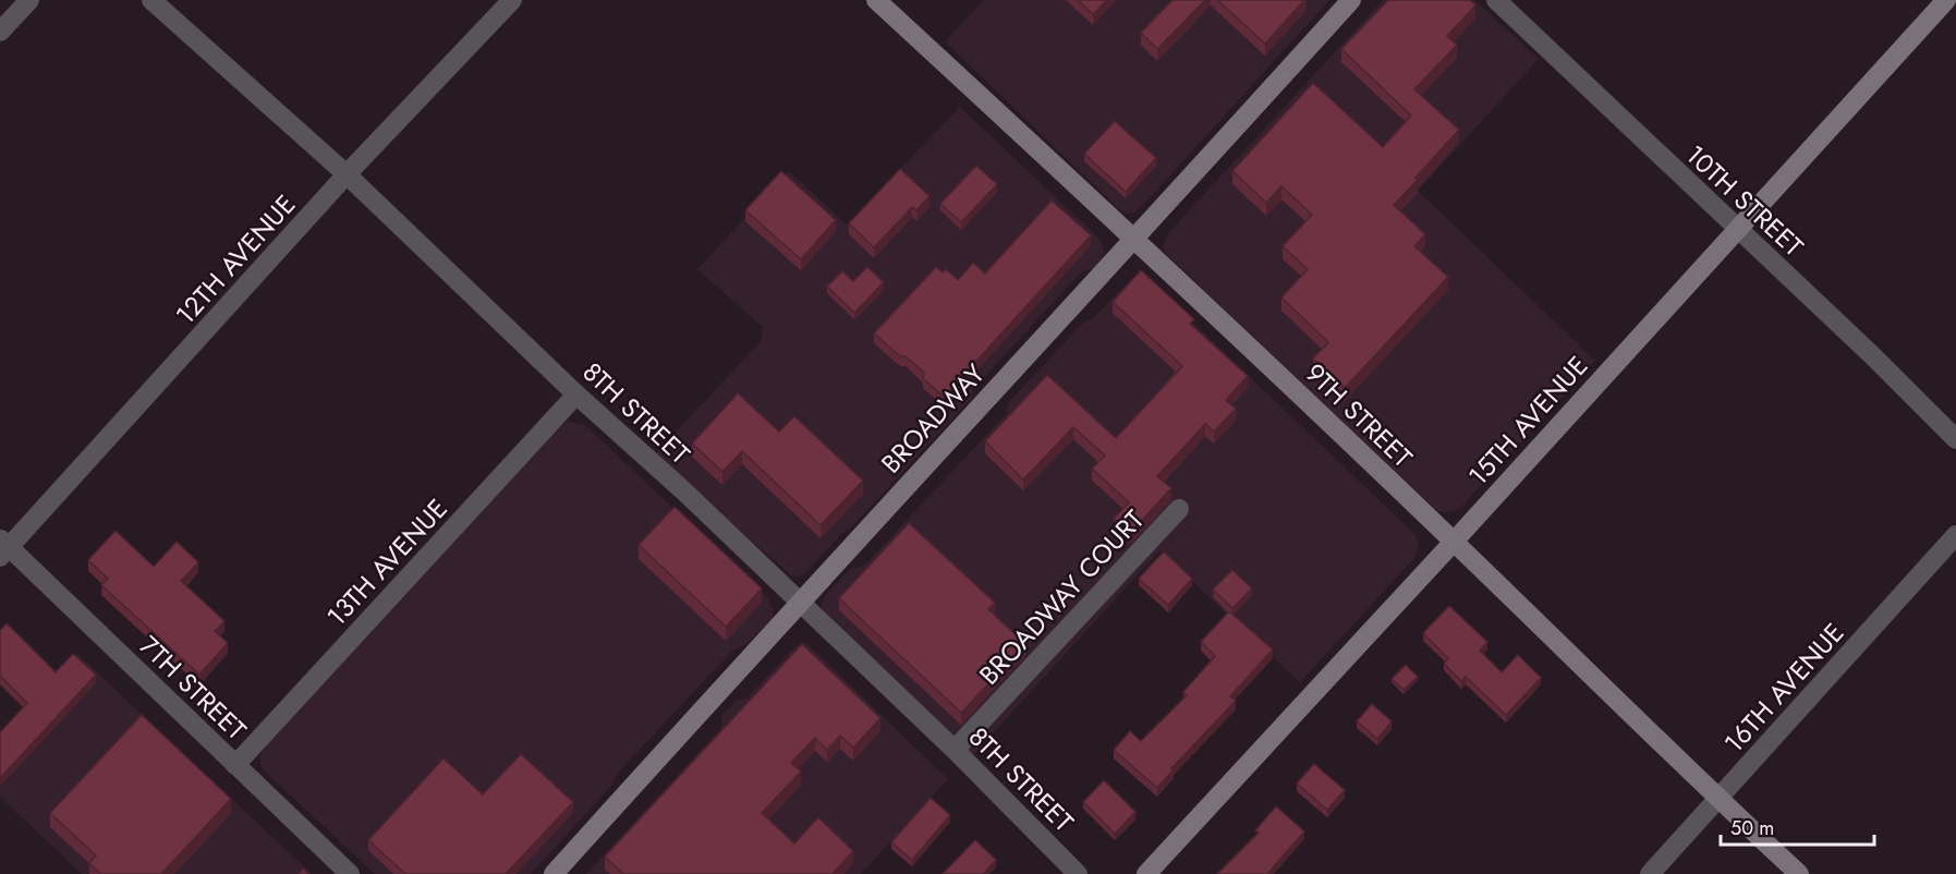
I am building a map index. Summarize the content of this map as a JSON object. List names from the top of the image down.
{
  "streets": {
    "street": [
      "10TH STREET",
      "12TH AVENUE",
      "8TH STREET",
      "9TH STREET",
      "BROADWAY",
      "15TH AVENUE",
      "13TH AVENUE",
      "BROADWAY COURT",
      "7TH STREET",
      "16TH AVENUE"
    ]
  },
  "crossings": [
    ["10TH STREET", "15TH AVENUE"],
    ["12TH AVENUE", "8TH STREET"],
    ["12TH AVENUE", "7TH STREET"],
    ["8TH STREET", "BROADWAY"],
    ["8TH STREET", "13TH AVENUE"],
    ["8TH STREET", "BROADWAY COURT"],
    ["9TH STREET", "BROADWAY"],
    ["9TH STREET", "15TH AVENUE"],
    ["9TH STREET", "16TH AVENUE"],
    ["13TH AVENUE", "7TH STREET"]
  ],
  "scale_bar": "50 m"
}
